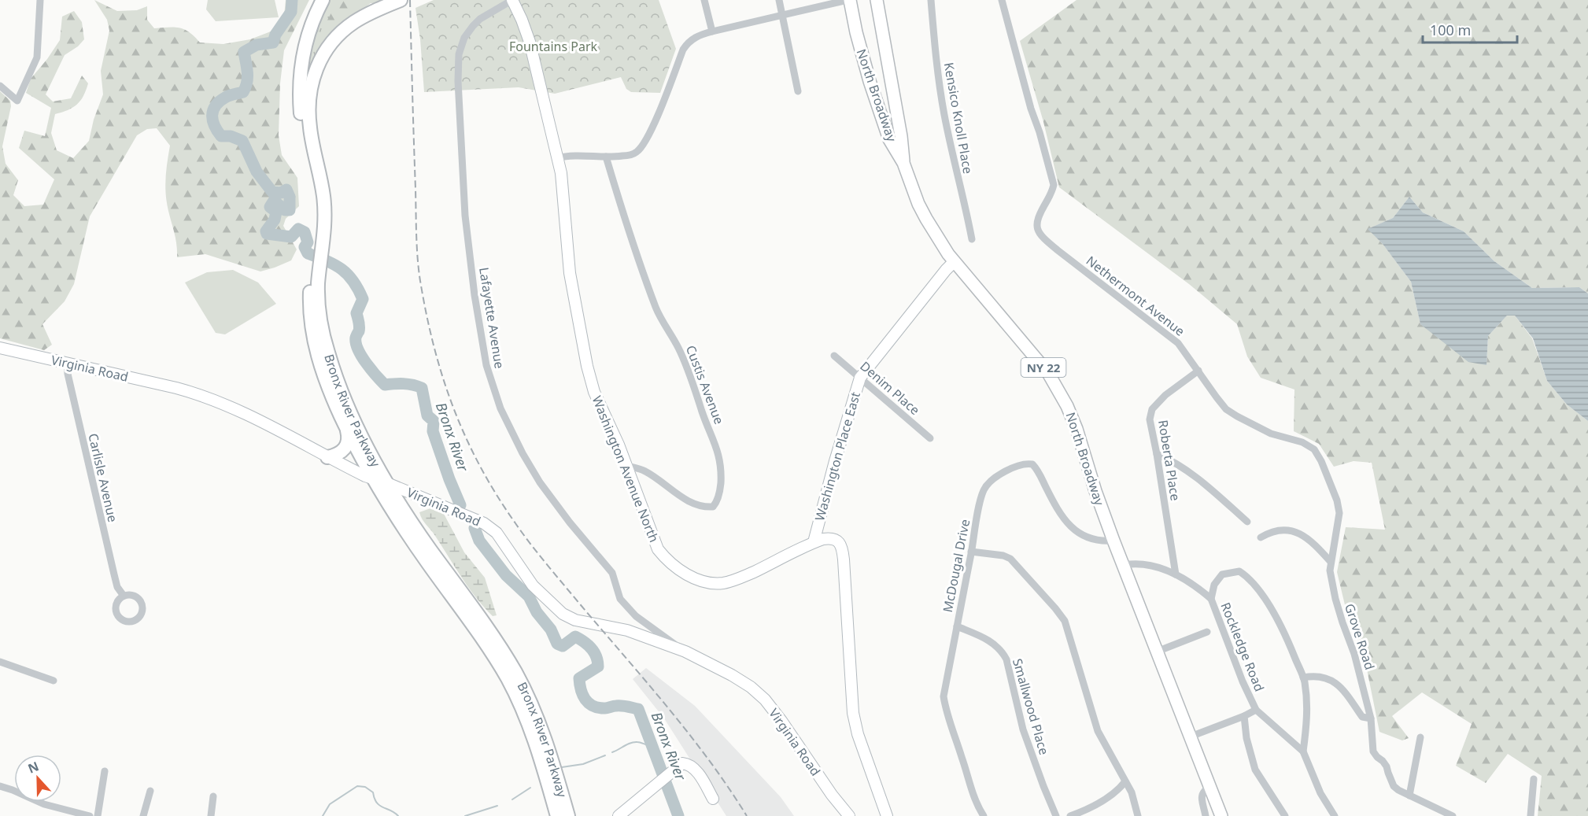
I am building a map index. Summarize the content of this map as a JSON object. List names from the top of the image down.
{
  "streets": {
    "highway": ["Bronx River Parkway"],
    "main road": ["North Broadway", "NY 22"],
    "street": [
      "Kensico Knoll Place",
      "Nethermont Avenue",
      "Lafayette Avenue",
      "Virginia Road",
      "Custis Avenue",
      "Denim Place",
      "Washington Place East",
      "Roberta Place",
      "Washington Avenue North",
      "Carlisle Avenue",
      "McDougal Drive",
      "Grove Road",
      "Rockledge Road",
      "Smallwood Place"
    ]
  },
  "crossings": [
    ["North Broadway", "NY 22"],
    ["North Broadway", "Washington Place East"],
    ["North Broadway", "McDougal Drive"],
    ["Nethermont Avenue", "Roberta Place"],
    ["Nethermont Avenue", "Grove Road"],
    ["Lafayette Avenue", "Virginia Road"],
    ["Lafayette Avenue", "Washington Avenue North"],
    ["Virginia Road", "Bronx River Parkway"],
    ["Virginia Road", "Carlisle Avenue"],
    ["Custis Avenue", "Washington Avenue North"],
    ["Denim Place", "Washington Place East"],
    ["Washington Place East", "Washington Avenue North"],
    ["McDougal Drive", "Smallwood Place"]
  ],
  "water": ["Bronx River"],
  "parks": ["Fountains Park"],
  "scale_bar": "100 m",
  "north": "top"
}
